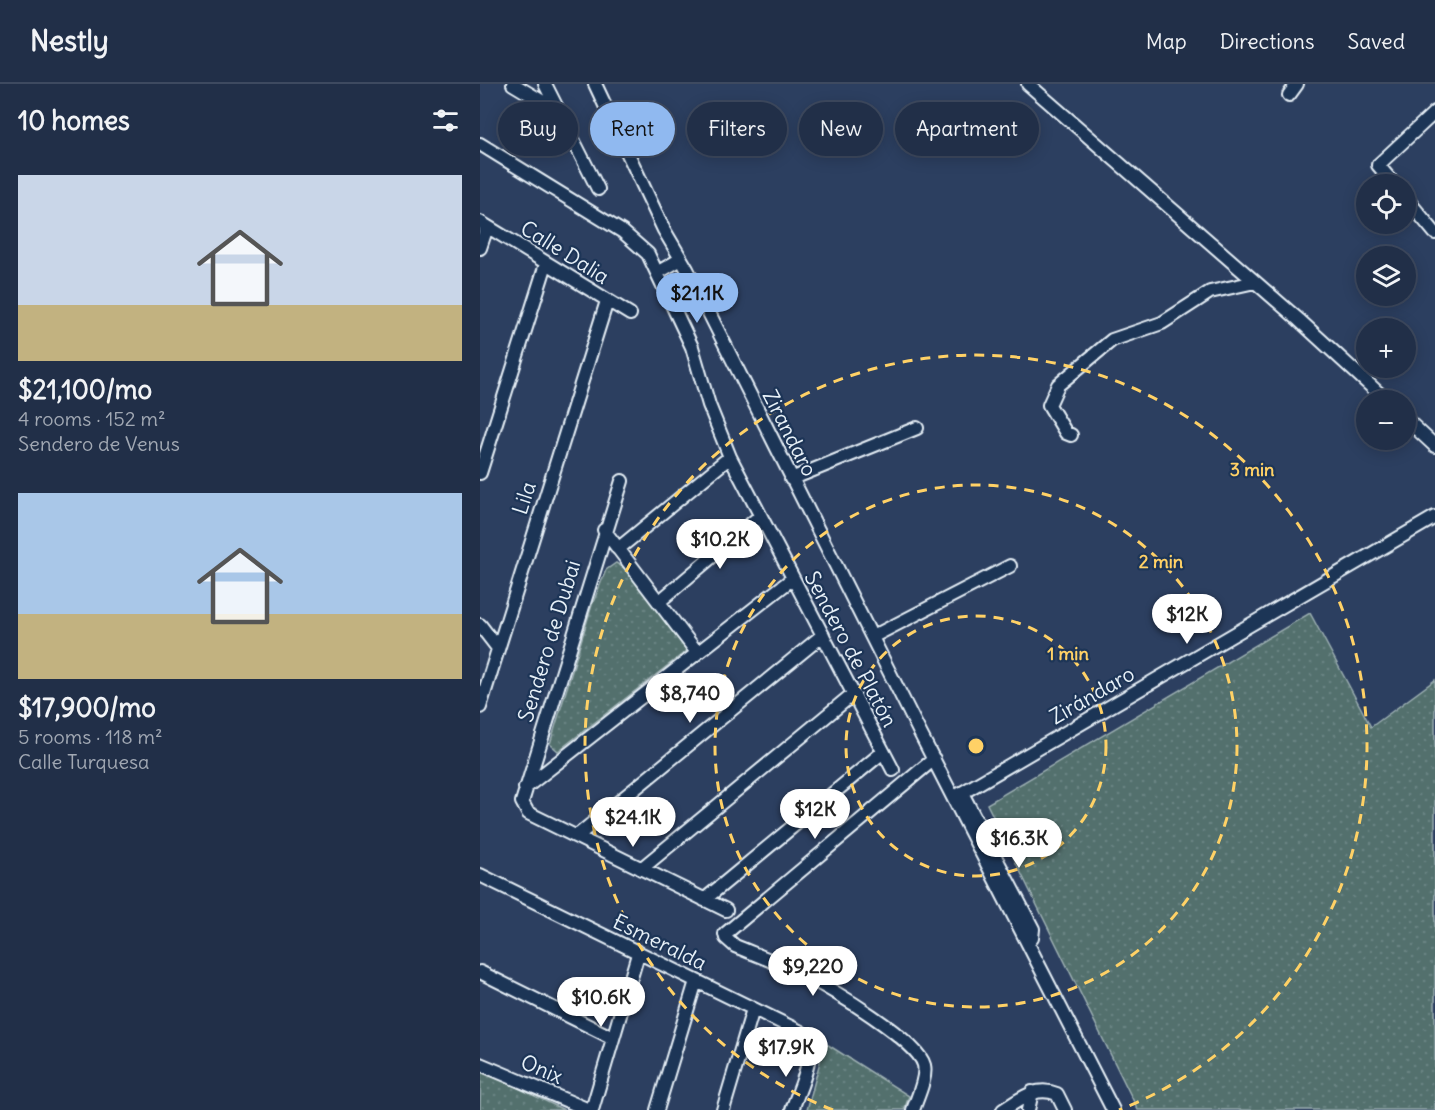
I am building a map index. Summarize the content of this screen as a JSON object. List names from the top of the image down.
{
  "streets": {
    "street": [
      "Calle Dalia",
      "Zirandaro",
      "Lila",
      "Sendero de Dubai",
      "Sendero de Platón",
      "Zirándaro",
      "Esmeralda",
      "Onix"
    ]
  },
  "crossings": [
    ["Calle Dalia", "Lila"],
    ["Zirandaro", "Zirándaro"]
  ],
  "page": {
    "header": "Nestly",
    "nav": ["Map", "Directions", "Saved"],
    "heading": "10 homes",
    "chip": [
      "Buy",
      "Rent",
      "Filters",
      "New",
      "Apartment"
    ],
    "list": [
      {
        "name": "$21,100/mo",
        "note": "4 rooms · 152 m² · Sendero de Venus"
      },
      {
        "name": "$17,900/mo",
        "note": "5 rooms · 118 m² · Calle Turquesa"
      }
    ],
    "map_buttons": ["+", "−"],
    "price": [
      "$21.1K",
      "$10.2K",
      "$12K",
      "$8,740",
      "$12K",
      "$24.1K",
      "$16.3K",
      "$9,220",
      "$10.6K",
      "$17.9K"
    ]
  },
  "rings": ["3 min", "2 min", "1 min"]
}
